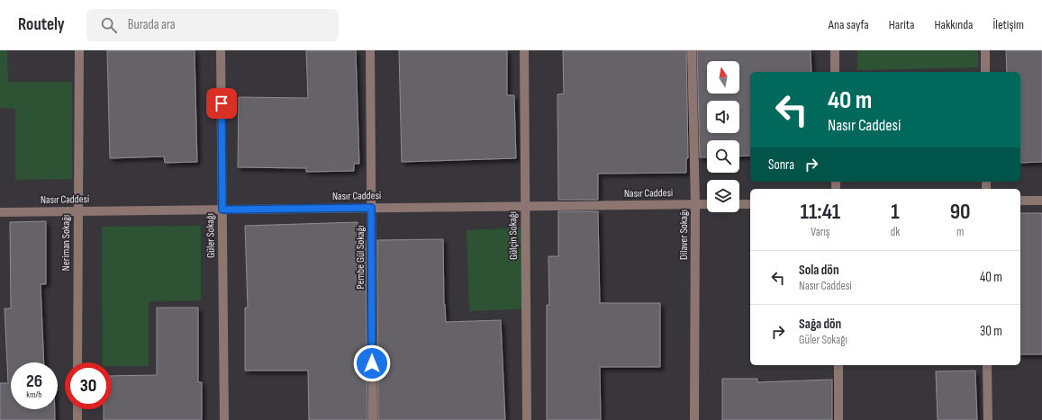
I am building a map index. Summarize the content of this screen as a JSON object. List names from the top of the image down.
{
  "streets": {
    "street": [
      "Nasır Caddesi",
      "Dilaver Sokağı",
      "Güler Sokağı",
      "Gülçin Sokağı",
      "Neriman Sokağı",
      "Pembe Gül Sokağı"
    ]
  },
  "crossings": [
    ["Nasır Caddesi", "Dilaver Sokağı"],
    ["Nasır Caddesi", "Güler Sokağı"],
    ["Nasır Caddesi", "Gülçin Sokağı"],
    ["Nasır Caddesi", "Neriman Sokağı"],
    ["Nasır Caddesi", "Pembe Gül Sokağı"]
  ],
  "north": "top",
  "page": {
    "header": "Routely",
    "search": "Burada ara",
    "nav": [
      "Ana sayfa",
      "Harita",
      "Hakkında",
      "İletişim"
    ],
    "turn": ["40 m", "Nasır Caddesi"],
    "then": "Sonra",
    "eta": [
      "11:41",
      "Varış",
      "1",
      "dk",
      "90",
      "m"
    ],
    "list": [
      {
        "name": "Sola dön",
        "note": "Nasır Caddesi",
        "value": "40 m"
      },
      {
        "name": "Sağa dön",
        "note": "Güler Sokağı",
        "value": "30 m"
      }
    ],
    "speed": "26 km/h",
    "limit": "30"
  }
}
